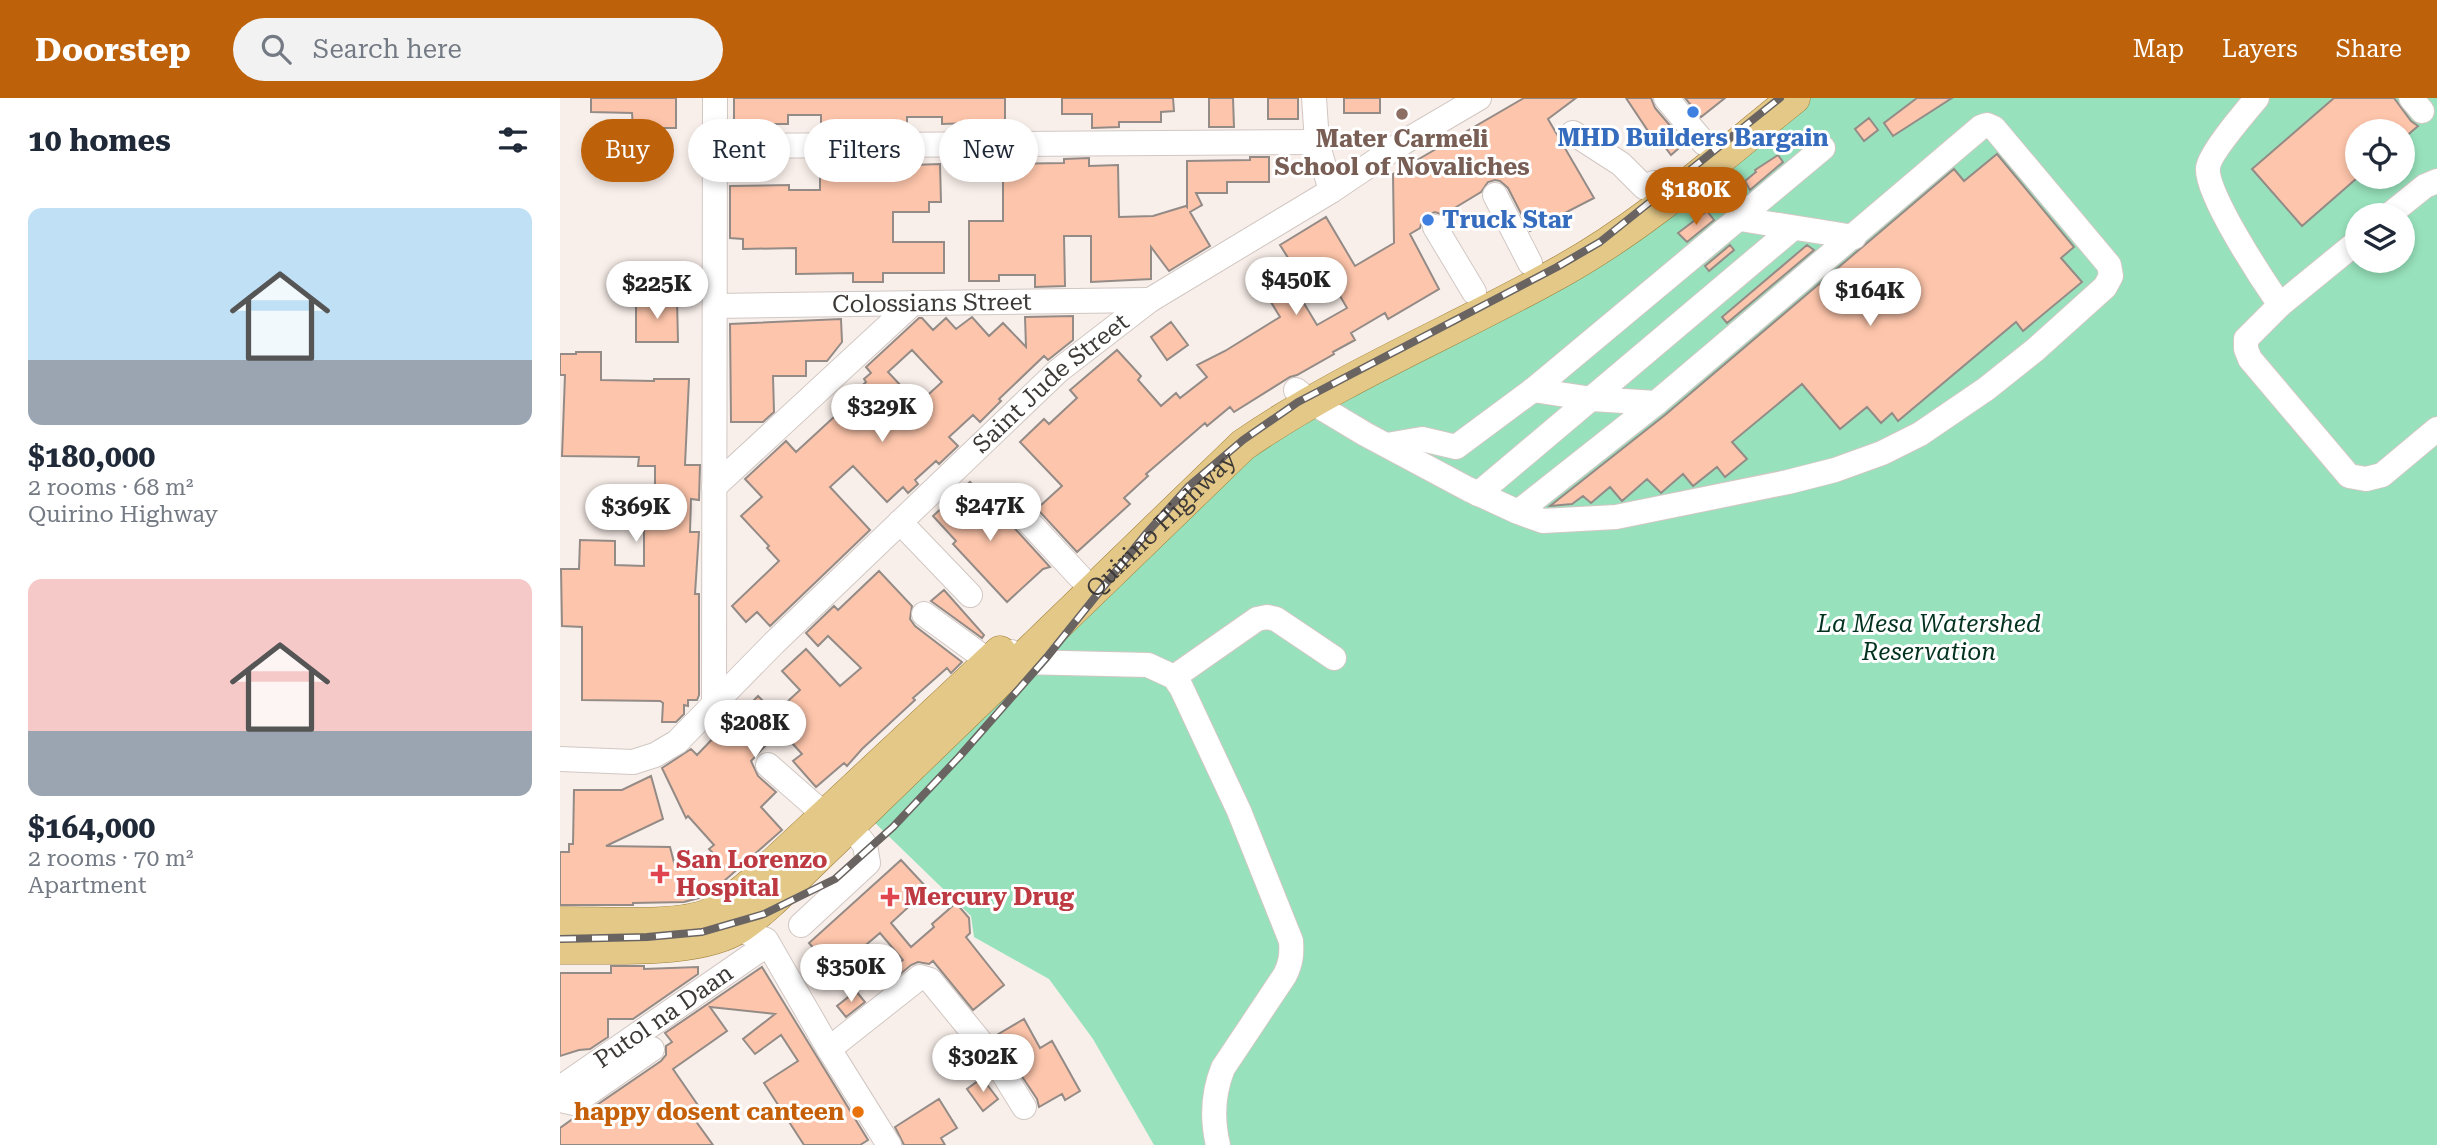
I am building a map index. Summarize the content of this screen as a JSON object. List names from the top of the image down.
{
  "streets": {
    "main road": ["Quirino Highway"],
    "street": ["Colossians Street", "Saint Jude Street", "Putol na Daan"]
  },
  "crossings": [
    ["Colossians Street", "Saint Jude Street"],
    ["Quirino Highway", "Putol na Daan"]
  ],
  "parks": ["La Mesa Watershed Reservation"],
  "places": {
    "other": [
      "MHD Builders Bargain",
      "Mater Carmeli School of Novaliches",
      "Truck Star",
      "happy dosent canteen"
    ],
    "health": ["San Lorenzo Hospital", "Mercury Drug"]
  },
  "page": {
    "header": "Doorstep",
    "search": "Search here",
    "nav": ["Map", "Layers", "Share"],
    "heading": "10 homes",
    "chip": [
      "Buy",
      "Rent",
      "Filters",
      "New"
    ],
    "price": [
      "$180K",
      "$450K",
      "$225K",
      "$164K",
      "$329K",
      "$247K",
      "$369K",
      "$208K",
      "$350K",
      "$302K"
    ],
    "list": [
      {
        "name": "$180,000",
        "note": "2 rooms · 68 m² · Quirino Highway"
      },
      {
        "name": "$164,000",
        "note": "2 rooms · 70 m² · Apartment"
      }
    ]
  }
}
